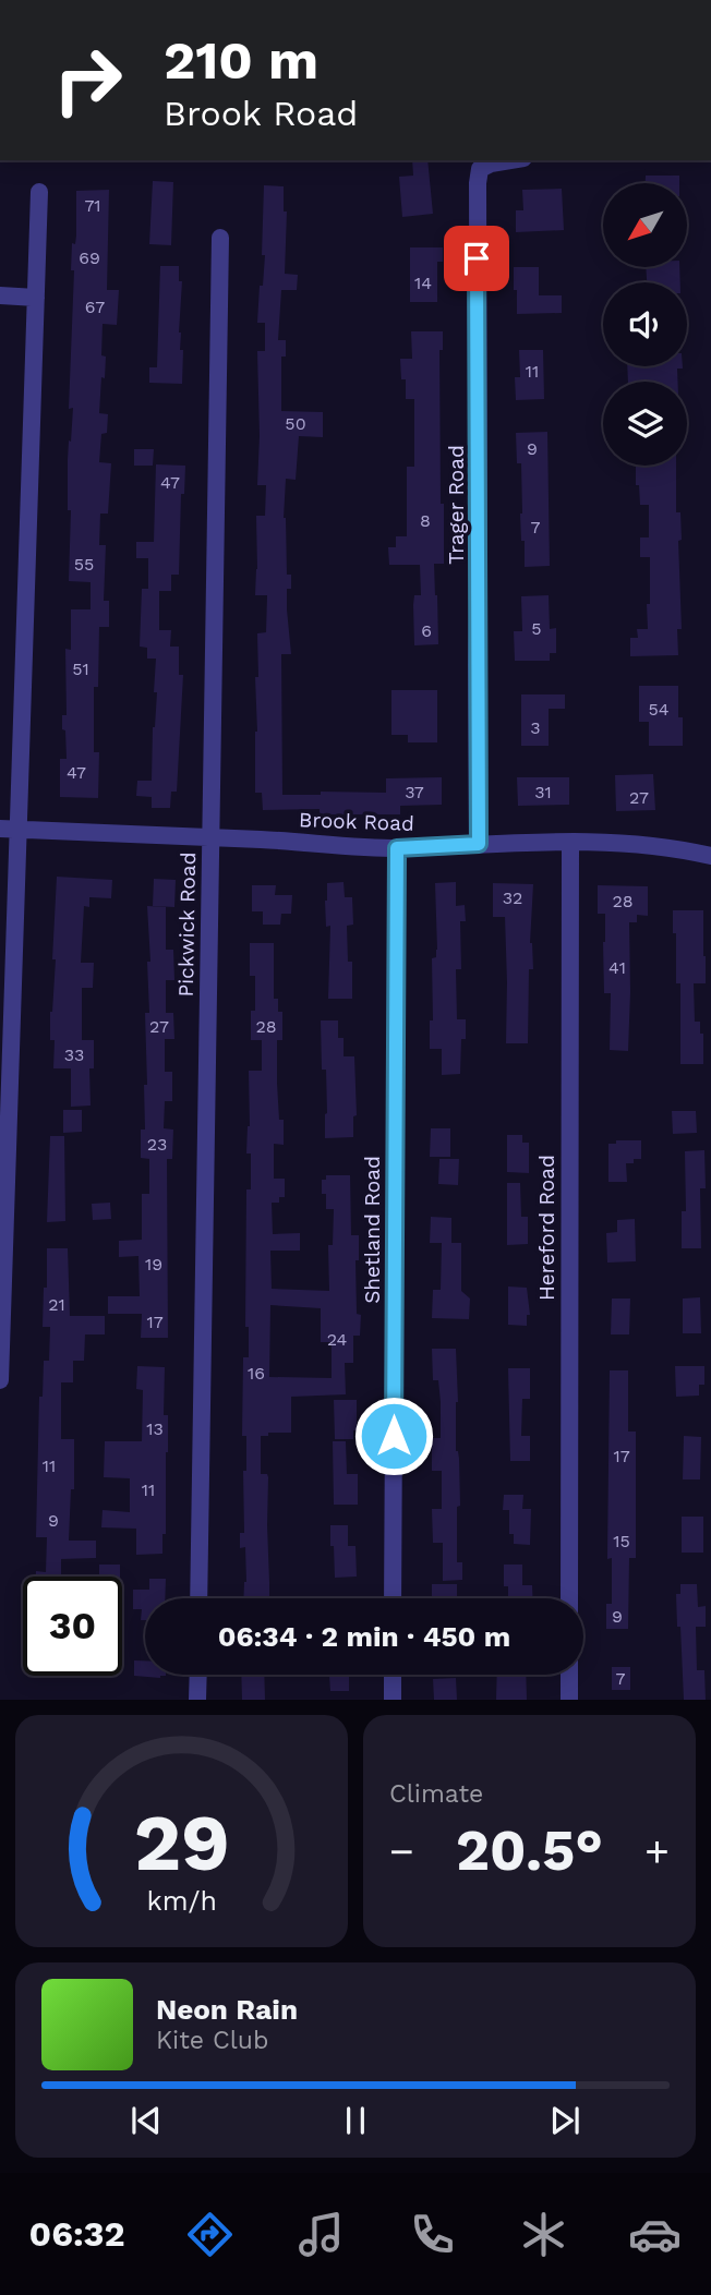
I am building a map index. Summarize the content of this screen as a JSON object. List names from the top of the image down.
{
  "streets": {
    "street": [
      "Trager Road",
      "Brook Road",
      "Pickwick Road",
      "Hereford Road",
      "Shetland Road"
    ]
  },
  "crossings": [
    ["Trager Road", "Brook Road"],
    ["Brook Road", "Pickwick Road"],
    ["Brook Road", "Hereford Road"],
    ["Brook Road", "Shetland Road"]
  ],
  "house_numbers": [
    "71",
    "69",
    "14",
    "67",
    "11",
    "50",
    "9",
    "47",
    "8",
    "7",
    "55",
    "5",
    "6",
    "51",
    "54",
    "3",
    "47",
    "37",
    "31",
    "27",
    "32",
    "28",
    "41",
    "27",
    "28",
    "33",
    "23",
    "19",
    "21",
    "17",
    "24",
    "16",
    "13",
    "17",
    "11",
    "11",
    "9",
    "15",
    "9",
    "7"
  ],
  "north": "bottom left",
  "page": {
    "turn": ["210 m", "Brook Road"],
    "limit": "30",
    "trip": "06:34 · 2 min · 450 m",
    "tile": "Climate",
    "heat": ["−", "20.5°", "+"],
    "song": ["Neon Rain", "Kite Club"],
    "tabs": "06:32",
    "gauge": ["29", "km/h"]
  }
}
